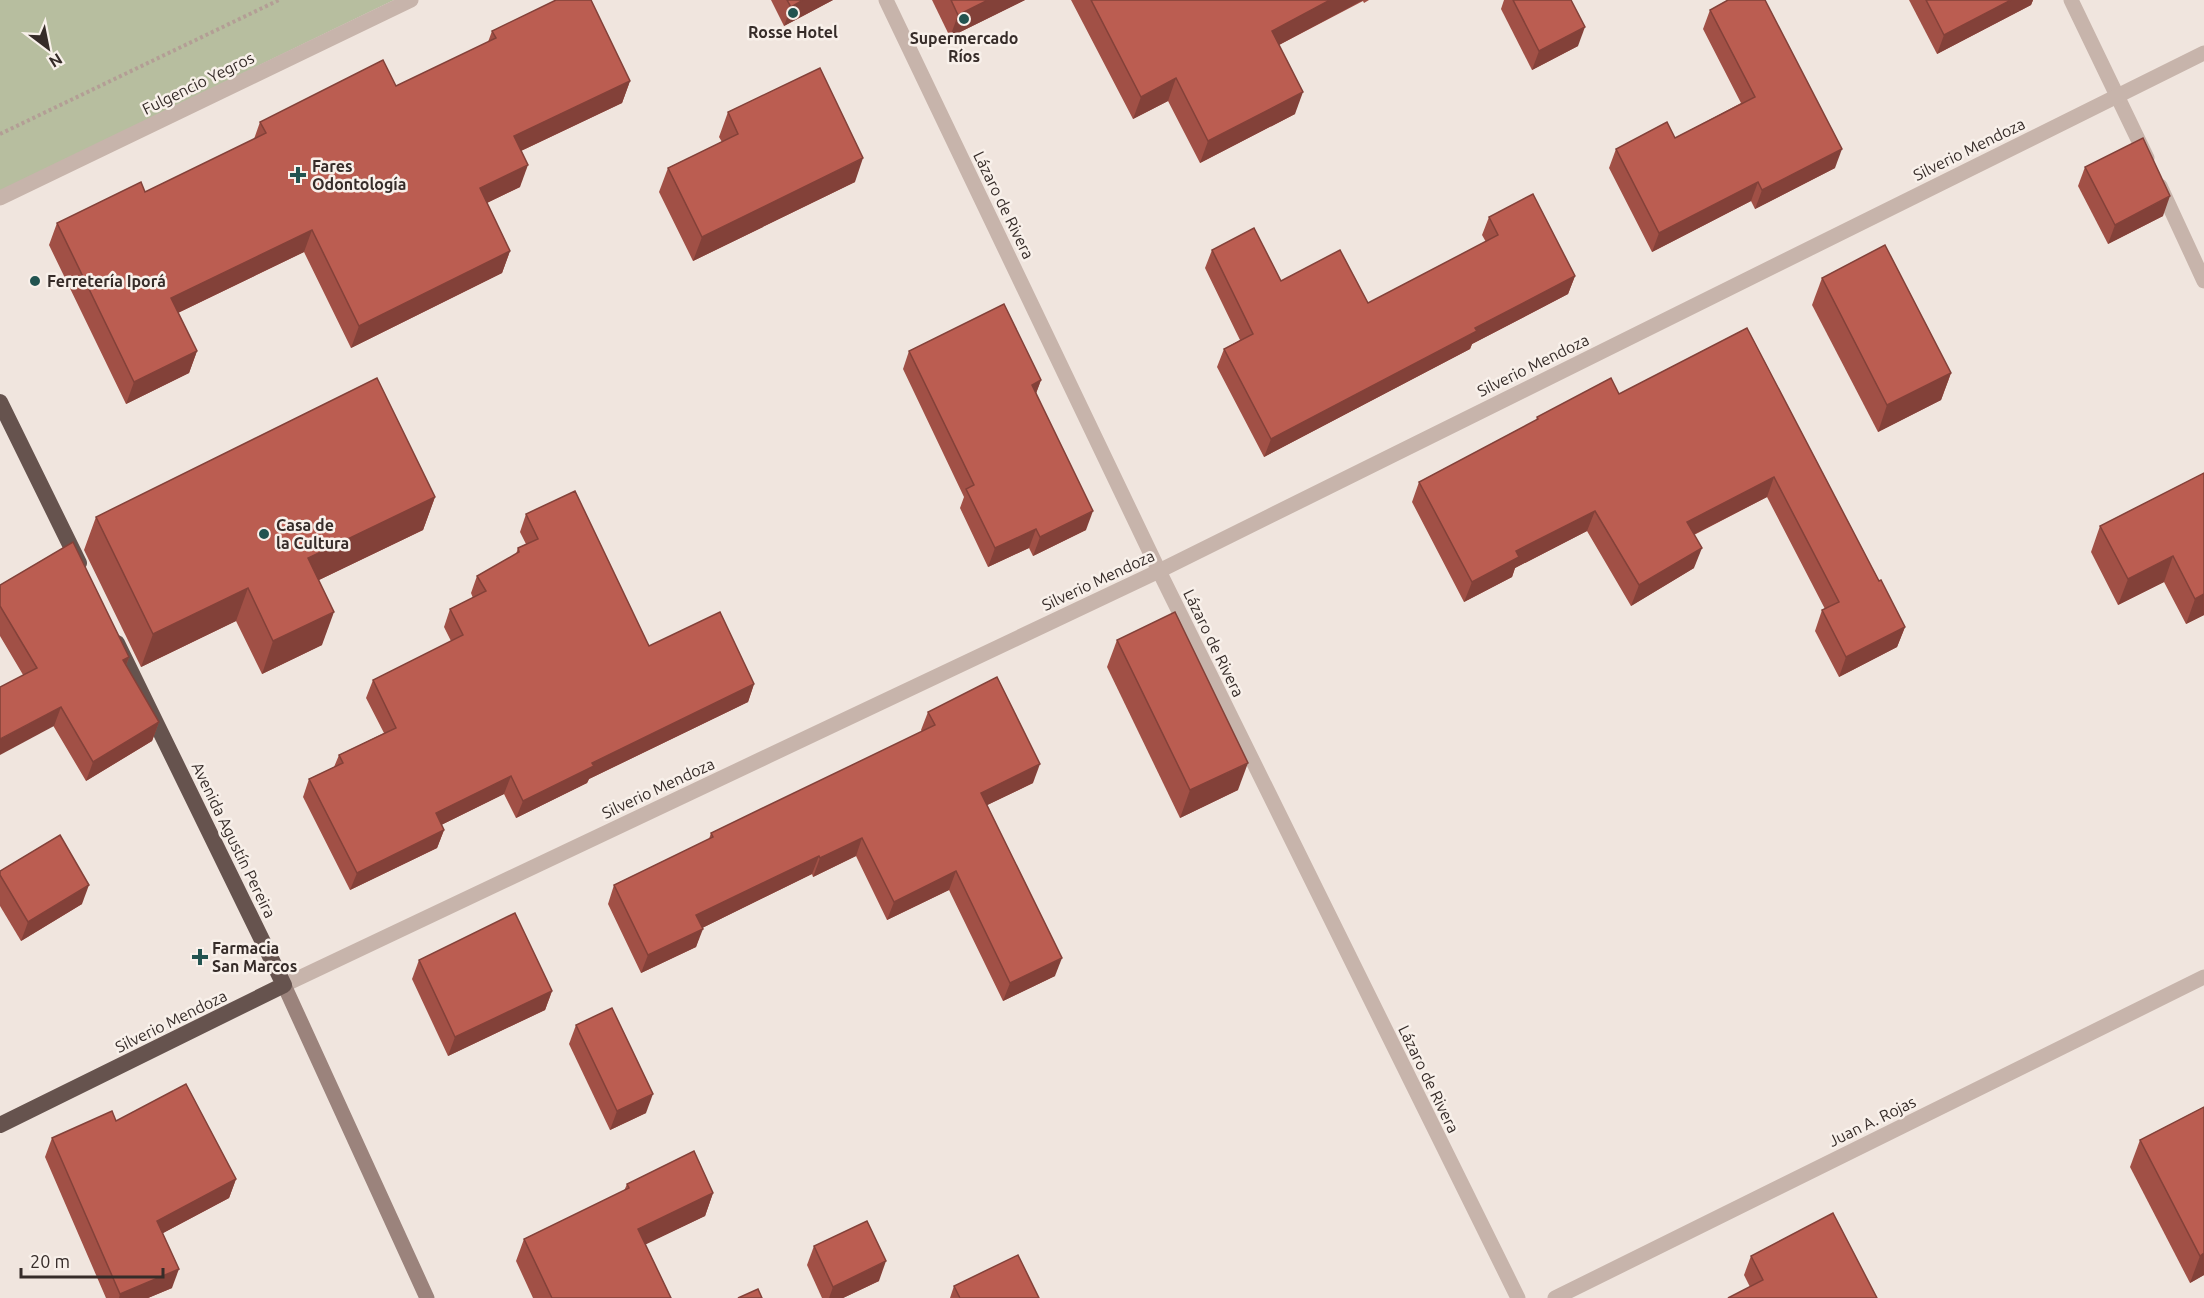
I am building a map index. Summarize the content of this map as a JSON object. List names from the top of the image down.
{
  "streets": {
    "highway": ["Silverio Mendoza", "Avenida Agustín Pereira"],
    "street": ["Fulgencio Yegros", "Lázaro de Rivera", "Juan A. Rojas"]
  },
  "crossings": [
    ["Silverio Mendoza", "Lázaro de Rivera"],
    ["Silverio Mendoza", "Avenida Agustín Pereira"]
  ],
  "places": {
    "other": [
      "Rosse Hotel",
      "Supermercado Ríos",
      "Ferretería Iporá",
      "Casa de la Cultura"
    ],
    "health": ["Fares Odontología", "Farmacia San Marcos"]
  },
  "scale_bar": "20 m",
  "north": "bottom right"
}
